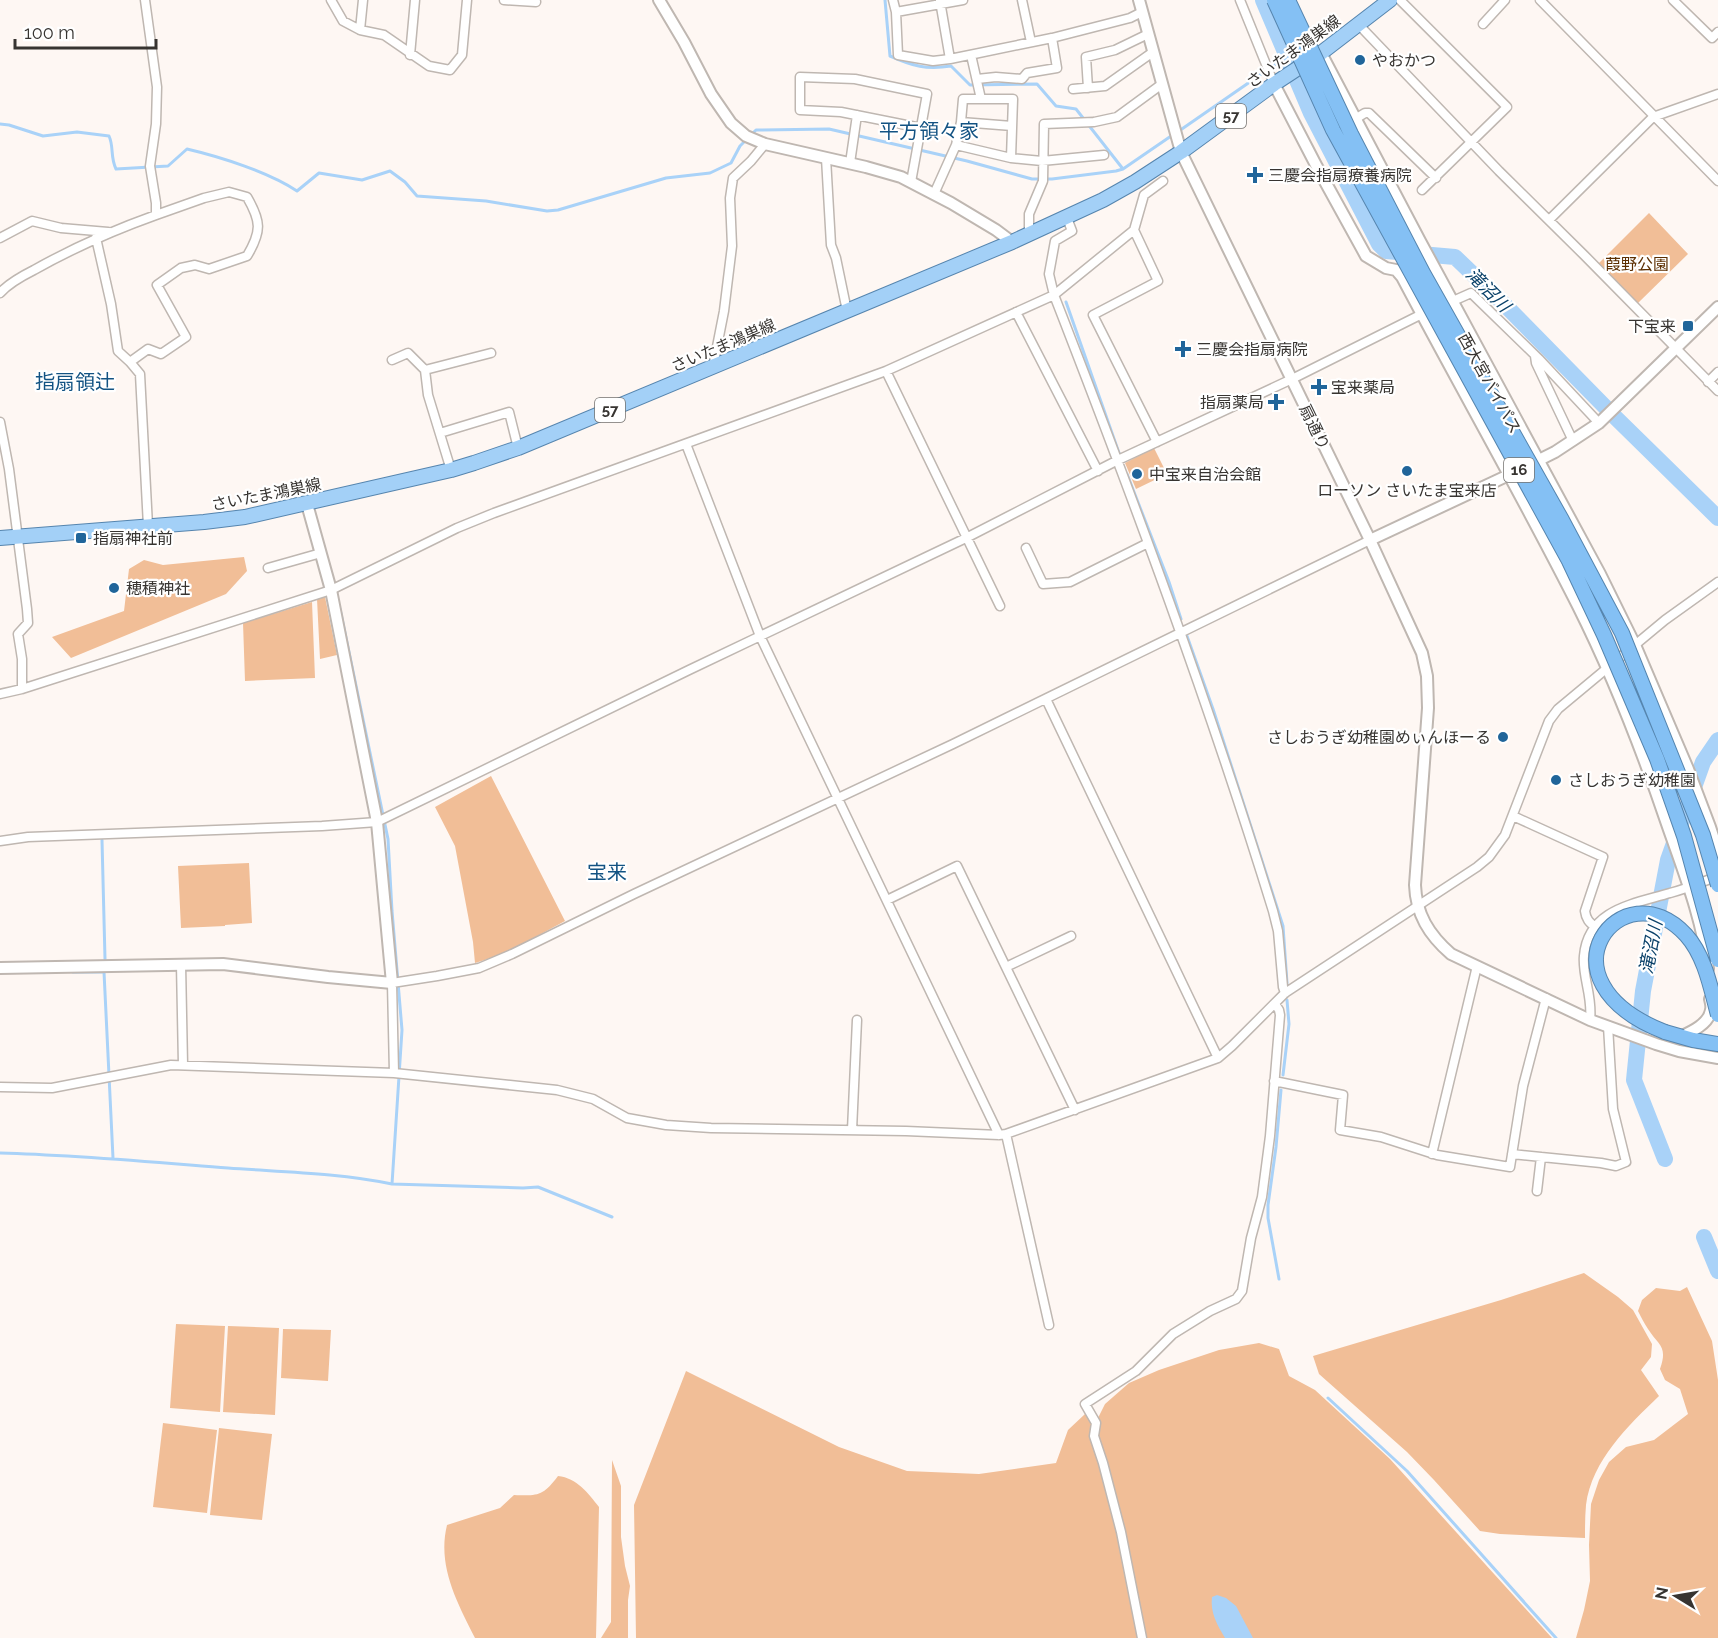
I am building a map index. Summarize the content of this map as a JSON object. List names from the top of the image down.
{
  "streets": {
    "highway": ["西大宮バイパス", "16"],
    "main road": ["さいたま鴻巣線", "57"],
    "street": ["扇通り"]
  },
  "crossings": [
    ["さいたま鴻巣線", "扇通り"]
  ],
  "districts": ["平方領々家", "指扇領辻", "宝来"],
  "water": ["滝沼川"],
  "parks": ["葭野公園"],
  "places": {
    "other": [
      "やおかつ",
      "ローソン さいたま宝来店",
      "中宝来自治会館",
      "穂積神社",
      "さしおうぎ幼稚園めぃんほーる",
      "さしおうぎ幼稚園"
    ],
    "health": [
      "三慶会指扇療養病院",
      "三慶会指扇病院",
      "宝来薬局",
      "指扇薬局"
    ],
    "transit": ["下宝来", "指扇神社前"]
  },
  "scale_bar": "100 m",
  "north": "left"
}
